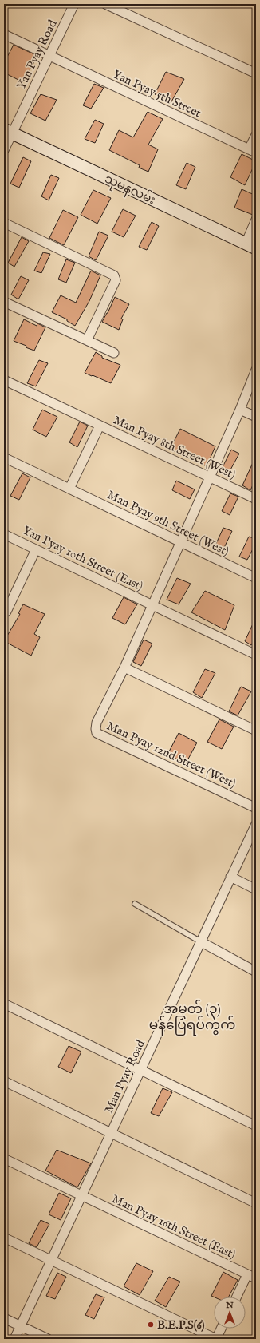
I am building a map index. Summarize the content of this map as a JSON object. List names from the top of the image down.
{
  "streets": {
    "street": [
      "Yan Pyay Road",
      "Yan Pyay 5th Street",
      "သုမနလမ်း",
      "Man Pyay 8th Street (West)",
      "Man Pyay 9th Street (West)",
      "Yan Pyay 10th Street (East)",
      "Man Pyay 12nd Street (West)",
      "Man Pyay Road",
      "Man Pyay 16th Street (East)"
    ]
  },
  "crossings": [
    ["Yan Pyay Road", "Yan Pyay 5th Street"],
    ["Yan Pyay Road", "သုမနလမ်း"],
    ["Man Pyay Road", "Man Pyay 16th Street (East)"]
  ],
  "districts": ["အမှတ် (၃) မန်ပြေရပ်ကွက်"],
  "places": ["B.E.P.S(6)"],
  "north": "top"
}
